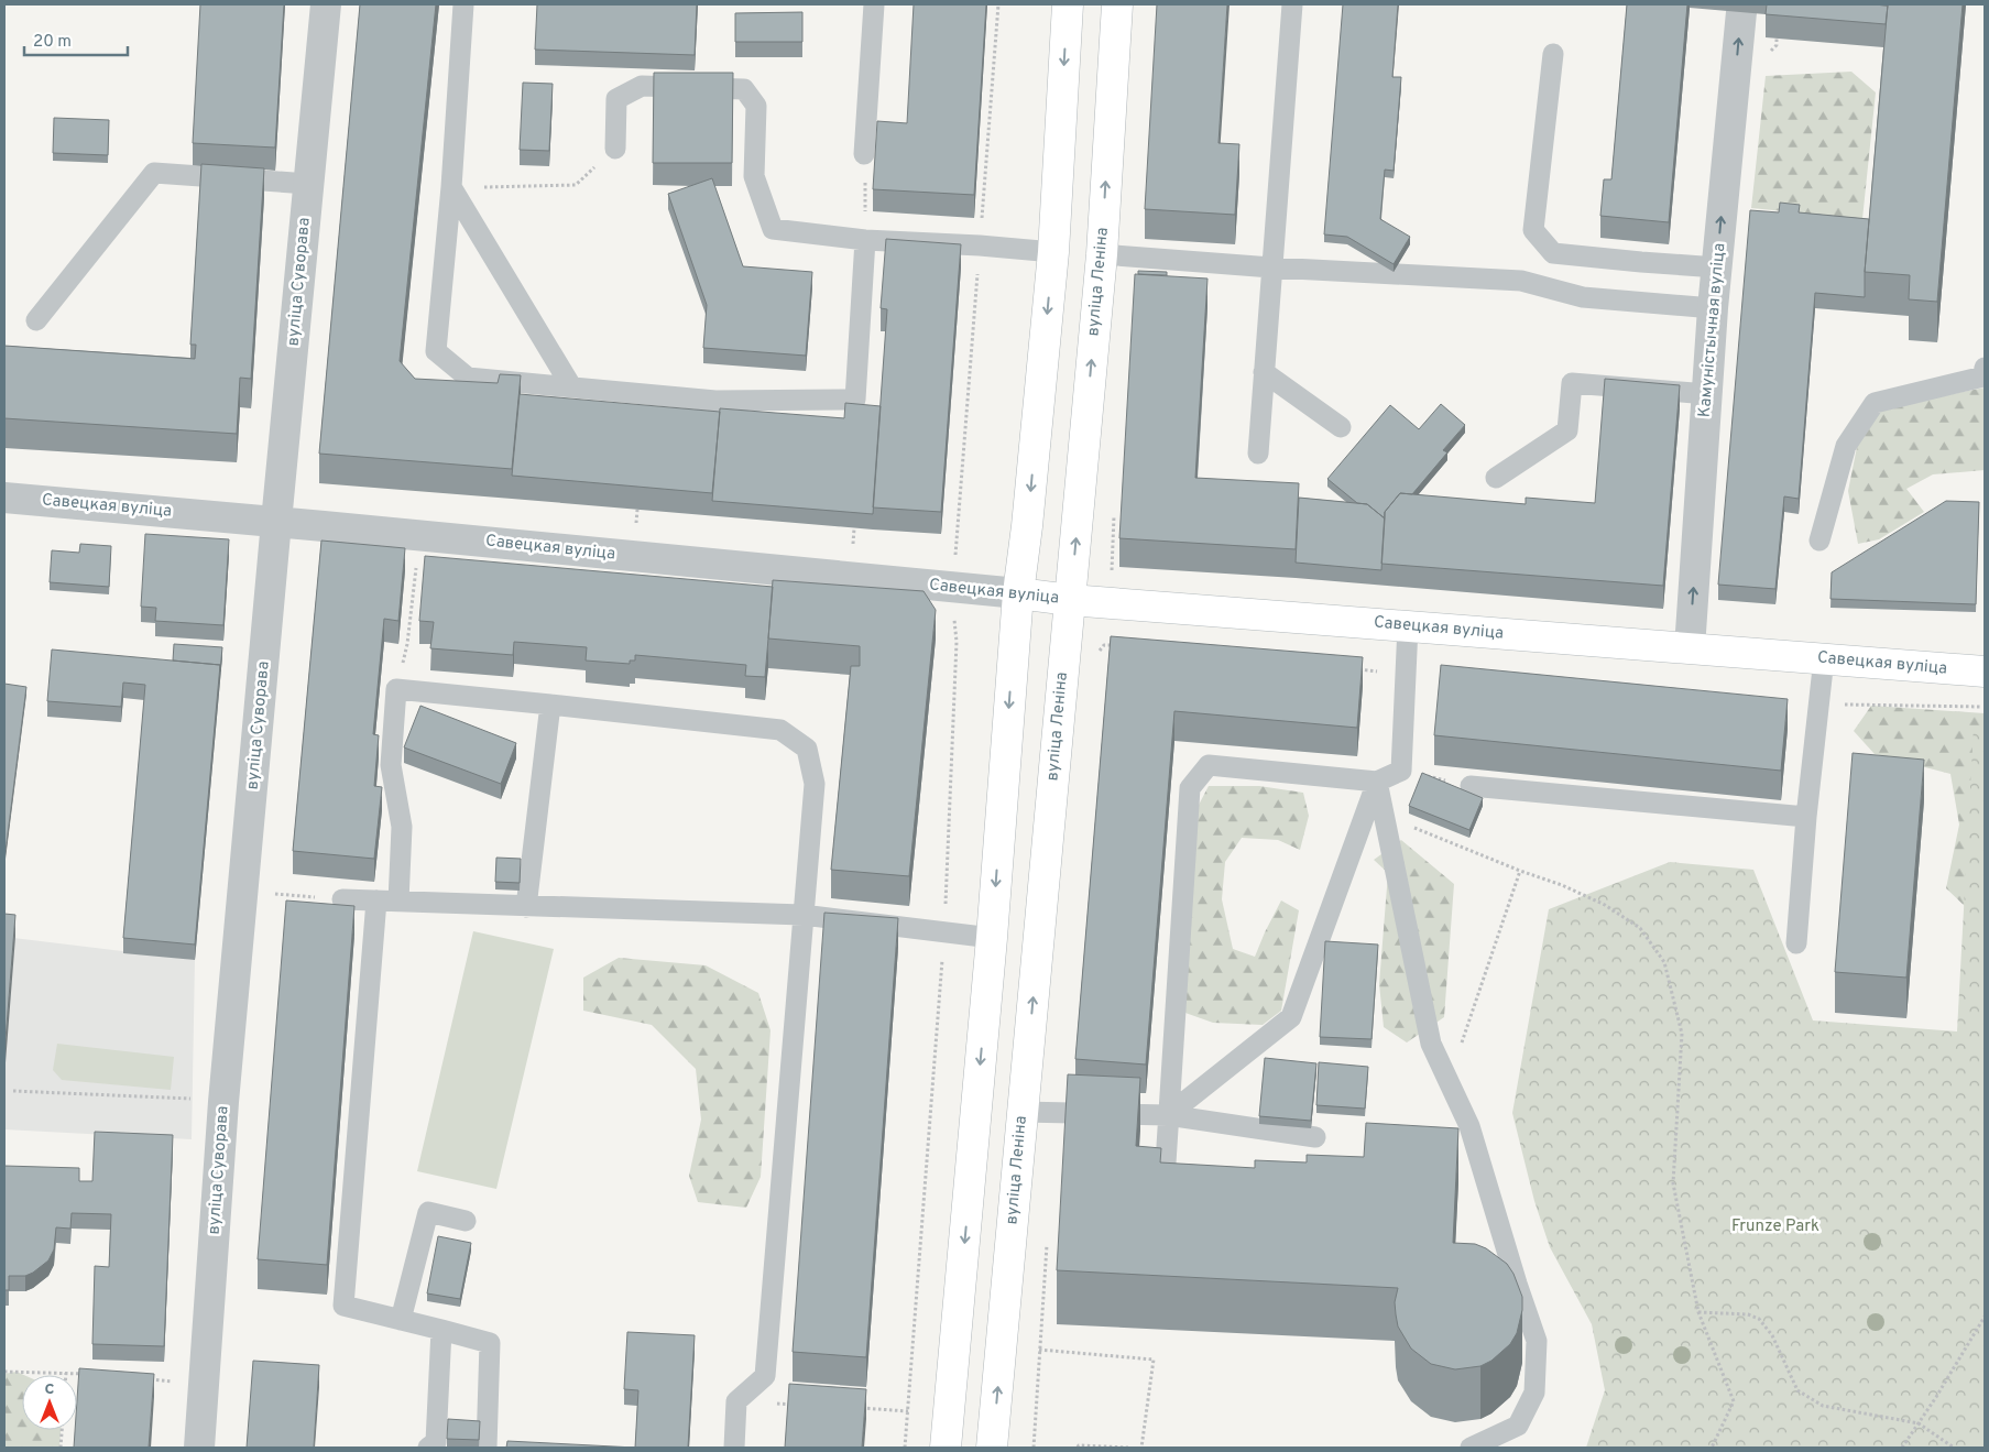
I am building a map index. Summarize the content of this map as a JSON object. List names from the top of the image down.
{
  "streets": {
    "main road": ["вуліца Леніна", "Савецкая вуліца"],
    "street": ["вуліца Суворава", "Камуністычная вуліца"]
  },
  "crossings": [
    ["вуліца Суворава", "Савецкая вуліца"],
    ["вуліца Леніна", "Савецкая вуліца"],
    ["Камуністычная вуліца", "Савецкая вуліца"]
  ],
  "one_way": ["Камуністычная вуліца"],
  "parks": ["Frunze Park"],
  "scale_bar": "20 m",
  "north": "top"
}
